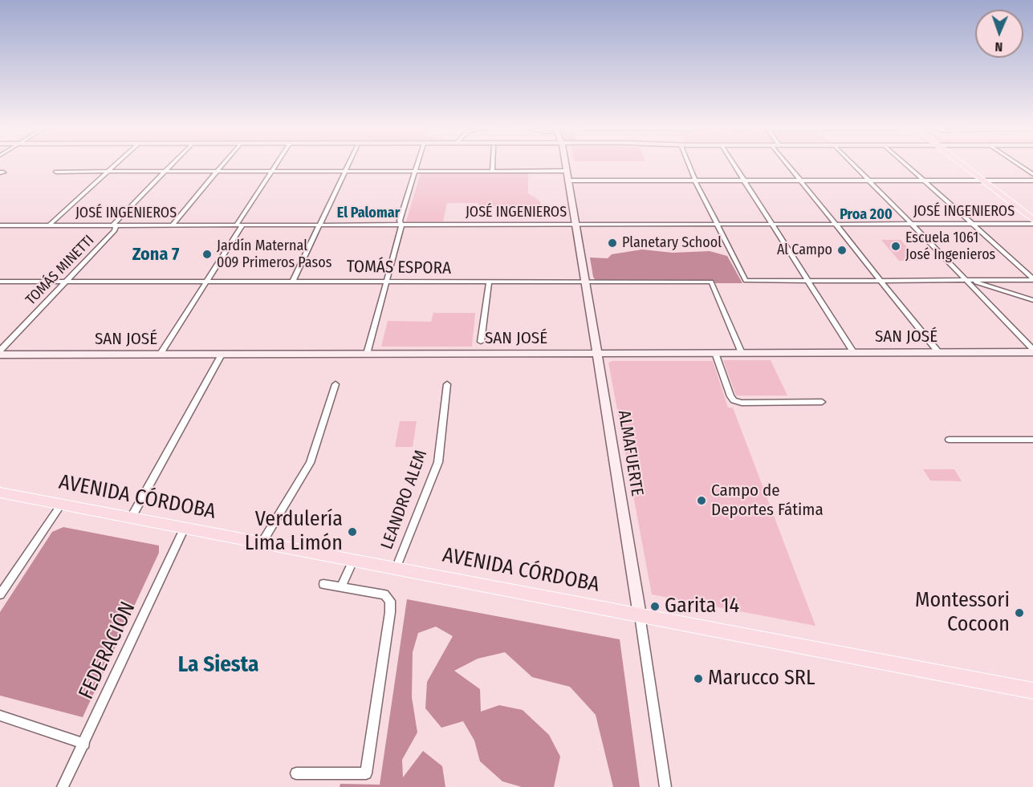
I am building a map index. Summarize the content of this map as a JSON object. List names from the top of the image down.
{
  "streets": {
    "main road": ["AVENIDA CÓRDOBA"],
    "street": [
      "JOSÉ INGENIEROS",
      "TOMÁS ESPORA",
      "TOMÁS MINETTI",
      "SAN JOSÉ",
      "ALMAFUERTE",
      "LEANDRO ALEM",
      "FEDERACIÓN"
    ]
  },
  "crossings": [
    ["JOSÉ INGENIEROS", "TOMÁS MINETTI"],
    ["JOSÉ INGENIEROS", "ALMAFUERTE"],
    ["TOMÁS ESPORA", "TOMÁS MINETTI"],
    ["TOMÁS ESPORA", "SAN JOSÉ"],
    ["TOMÁS ESPORA", "ALMAFUERTE"],
    ["SAN JOSÉ", "ALMAFUERTE"],
    ["ALMAFUERTE", "AVENIDA CÓRDOBA"],
    ["AVENIDA CÓRDOBA", "LEANDRO ALEM"],
    ["AVENIDA CÓRDOBA", "FEDERACIÓN"]
  ],
  "districts": [
    "El Palomar",
    "Proa 200",
    "Zona 7",
    "La Siesta"
  ],
  "places": [
    "Planetary School",
    "Escuela 1061 José Ingenieros",
    "Al Campo",
    "Jardín Maternal 009 Primeros Pasos",
    "Campo de Deportes Fátima",
    "Verdulería Lima Limón",
    "Garita 14",
    "Montessori Cocoon",
    "Marucco SRL"
  ],
  "north": "bottom"
}
